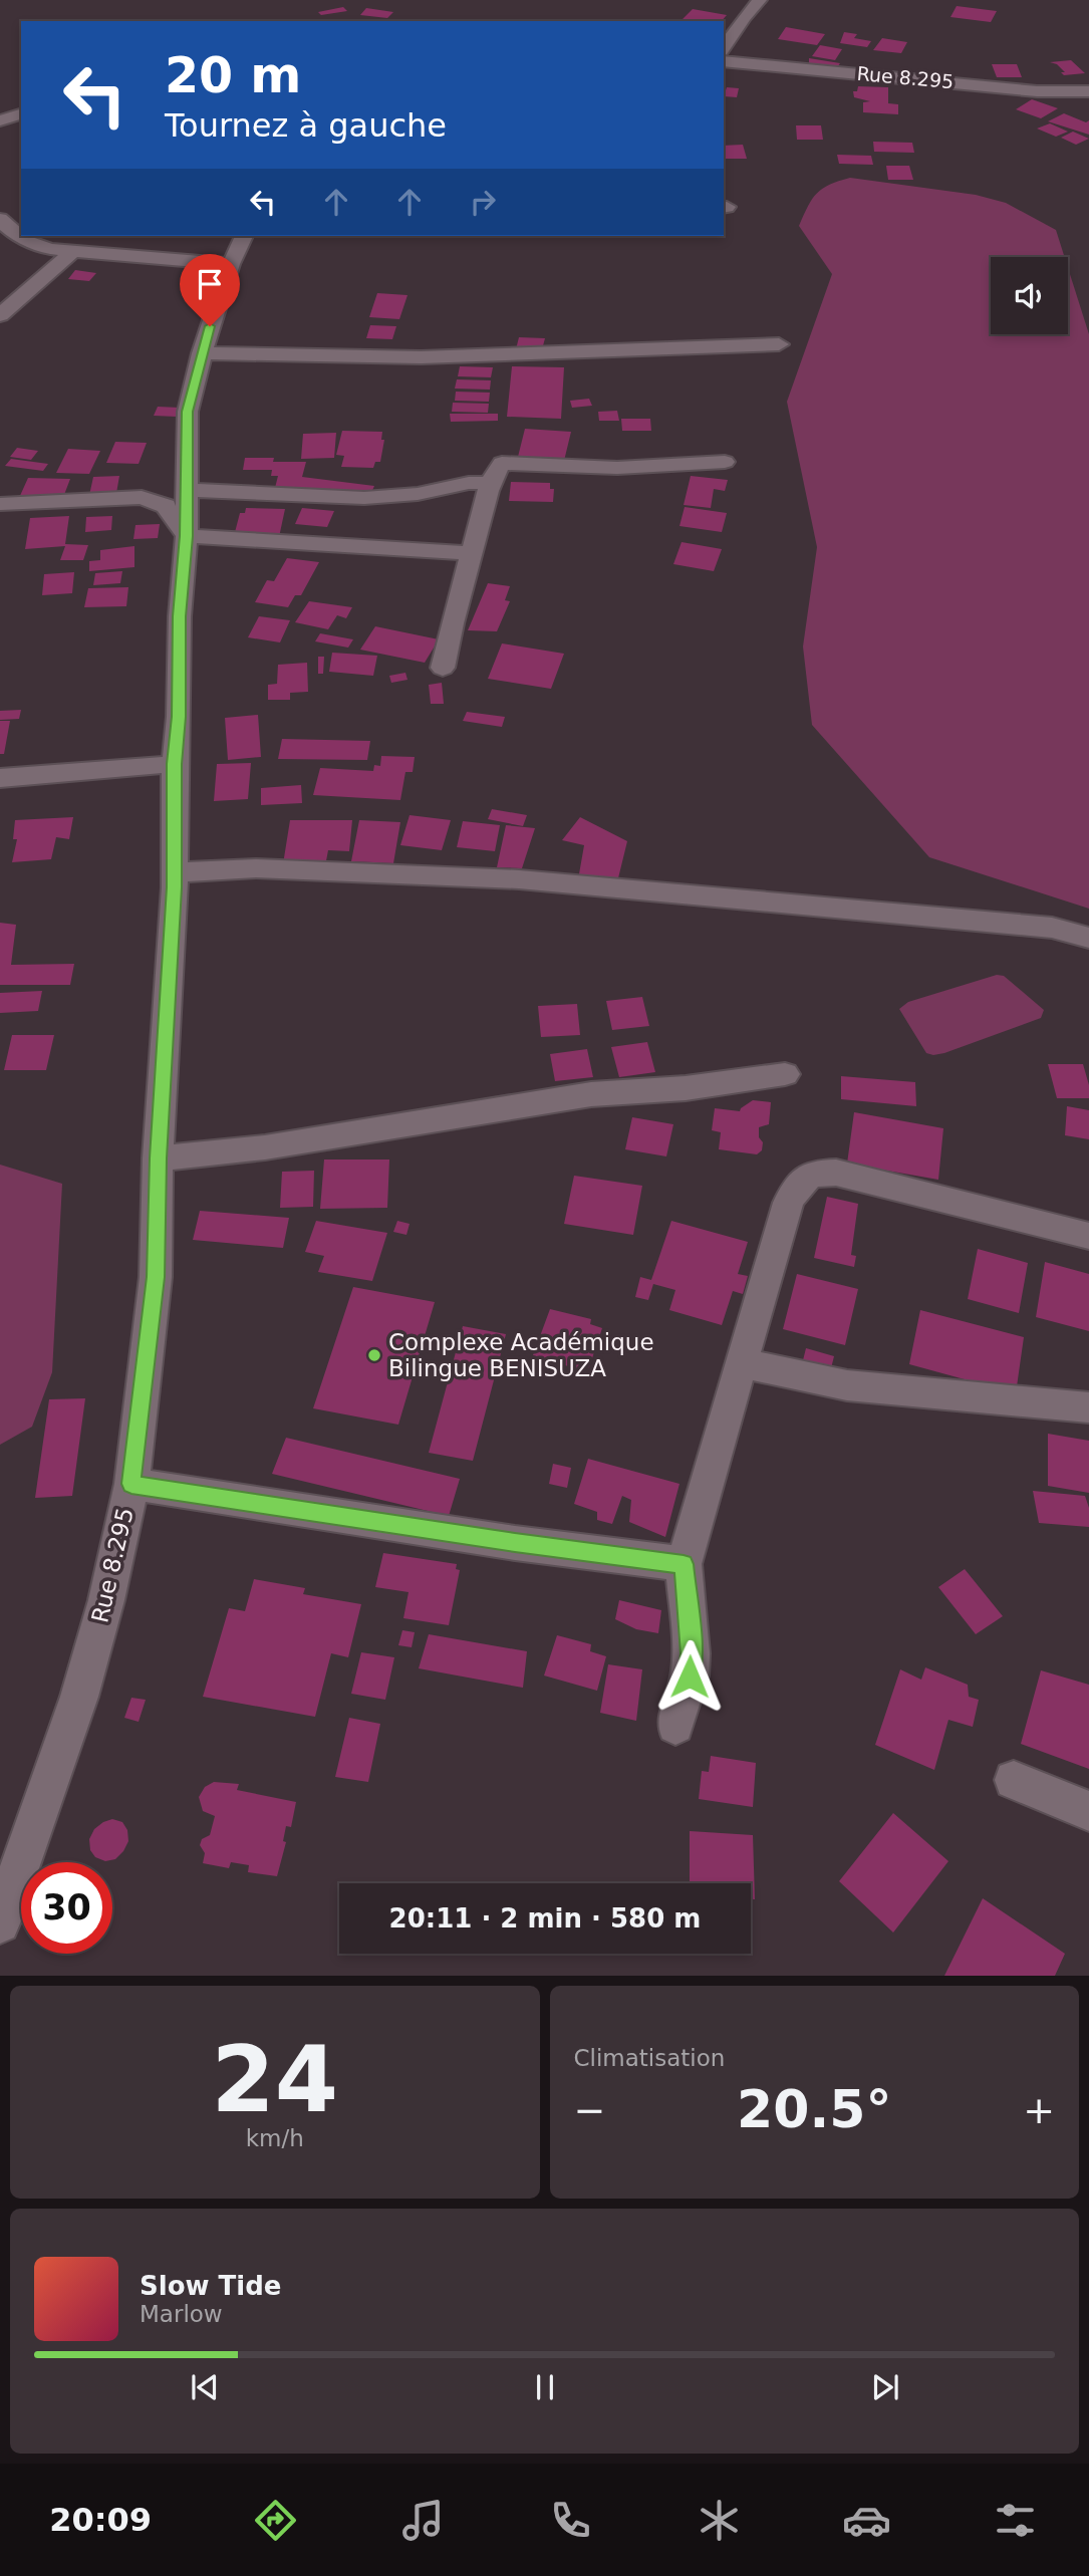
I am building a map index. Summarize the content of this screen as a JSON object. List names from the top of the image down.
{
  "streets": {
    "street": ["Rue 8.295"]
  },
  "places": ["Complexe Académique Bilingue BENISUZA"],
  "page": {
    "turn": ["20 m", "Tournez à gauche"],
    "limit": "30",
    "trip": "20:11 · 2 min · 580 m",
    "tile": [
      ["24", "km/h"],
      "Climatisation"
    ],
    "heat": ["−", "20.5°", "+"],
    "song": ["Slow Tide", "Marlow"],
    "tabs": "20:09"
  }
}
